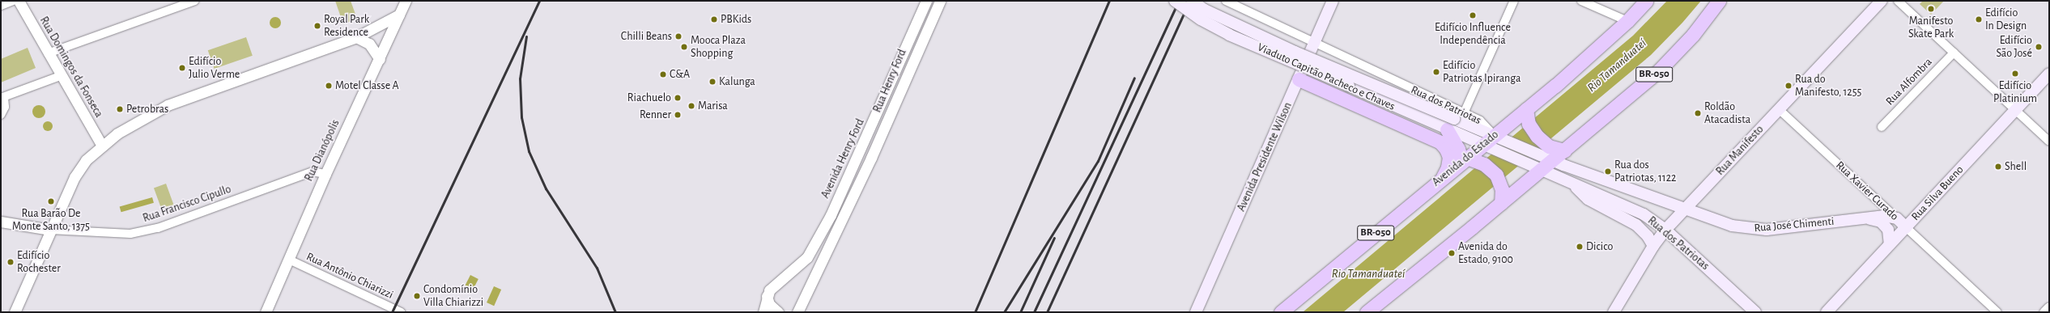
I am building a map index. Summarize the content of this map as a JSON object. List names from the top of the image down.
{
  "streets": {
    "highway": ["BR-050", "Avenida do Estado"],
    "main road": [
      "Viaduto Capitão Pacheco e Chaves",
      "Rua dos Patriotas",
      "Rua Manifesto",
      "Avenida Presidente Wilson",
      "Rua Xavier Curado",
      "Rua Silva Bueno",
      "Rua José Chimenti"
    ],
    "street": [
      "Rua Domingos da Fonseca",
      "Rua Henry Ford",
      "Rua Alfombra",
      "Rua Dianópolis",
      "Avenida Henry Ford",
      "Rua Francisco Cipullo",
      "Rua Antônio Chiarizzi"
    ]
  },
  "crossings": [
    ["BR-050", "Rua dos Patriotas"],
    ["Viaduto Capitão Pacheco e Chaves", "Rua dos Patriotas"],
    ["Viaduto Capitão Pacheco e Chaves", "Avenida do Estado"],
    ["Rua dos Patriotas", "Rua Manifesto"],
    ["Rua dos Patriotas", "Avenida Presidente Wilson"],
    ["Rua dos Patriotas", "Avenida do Estado"],
    ["Rua dos Patriotas", "Rua José Chimenti"],
    ["Rua Dianópolis", "Rua Francisco Cipullo"],
    ["Rua Dianópolis", "Rua Antônio Chiarizzi"],
    ["Rua Manifesto", "Rua Xavier Curado"],
    ["Rua Manifesto", "Rua José Chimenti"],
    ["Rua Xavier Curado", "Rua Silva Bueno"],
    ["Rua Xavier Curado", "Rua José Chimenti"],
    ["Rua Silva Bueno", "Rua José Chimenti"]
  ],
  "water": ["Rio Tamanduateí"],
  "places": [
    "Manifesto Skate Park",
    "Edifício Influence Independência",
    "PBKids",
    "Edifício In Design",
    "Royal Park Residence",
    "Chilli Beans",
    "Mooca Plaza Shopping",
    "Edifício São José",
    "Edifício Julio Verme",
    "Edifício Patriotas Ipiranga",
    "Edifício Platinium",
    "C&A",
    "Kalunga",
    "Motel Classe A",
    "Rua do Manifesto, 1255",
    "Riachuelo",
    "Marisa",
    "Petrobras",
    "Roldão Atacadista",
    "Renner",
    "Shell",
    "Rua dos Patriotas, 1122",
    "Rua Barão De Monte Santo, 1375",
    "Dicico",
    "Avenida do Estado, 9100",
    "Edifício Rochester",
    "Condomínio Villa Chiarizzi"
  ]
}
